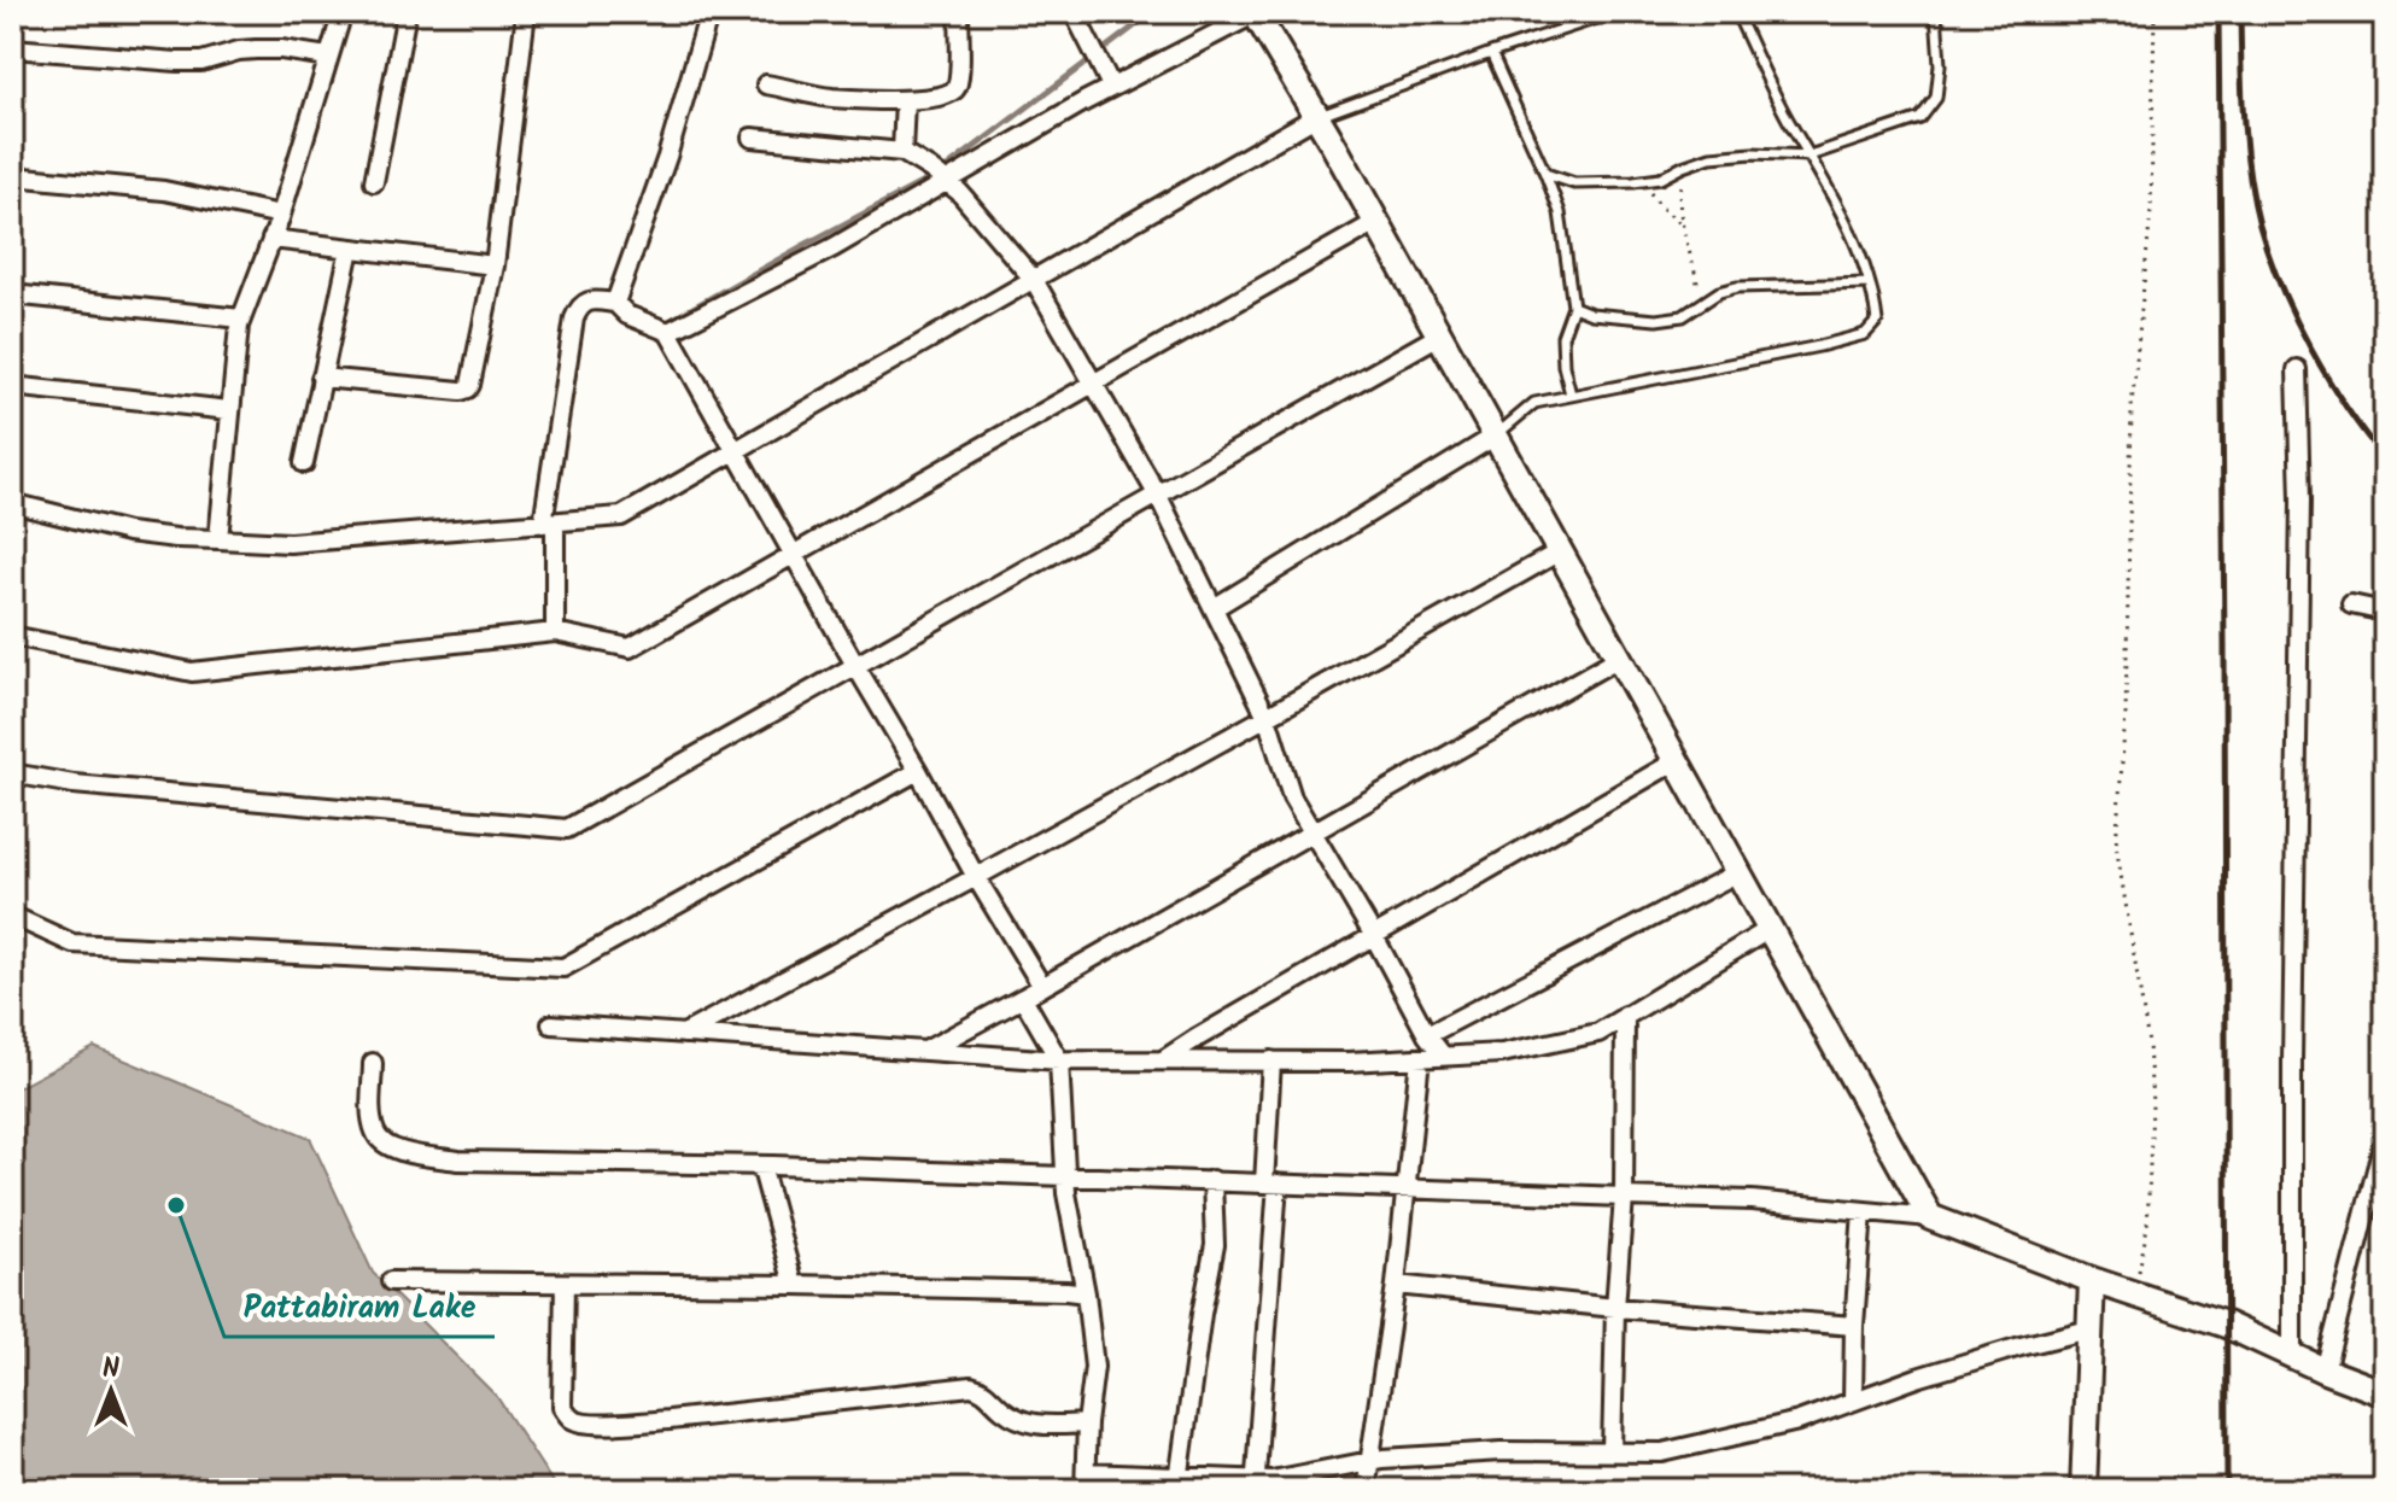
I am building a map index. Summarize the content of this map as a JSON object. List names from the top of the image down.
{
  "places": ["Pattabiram Lake"],
  "north": "top"
}
